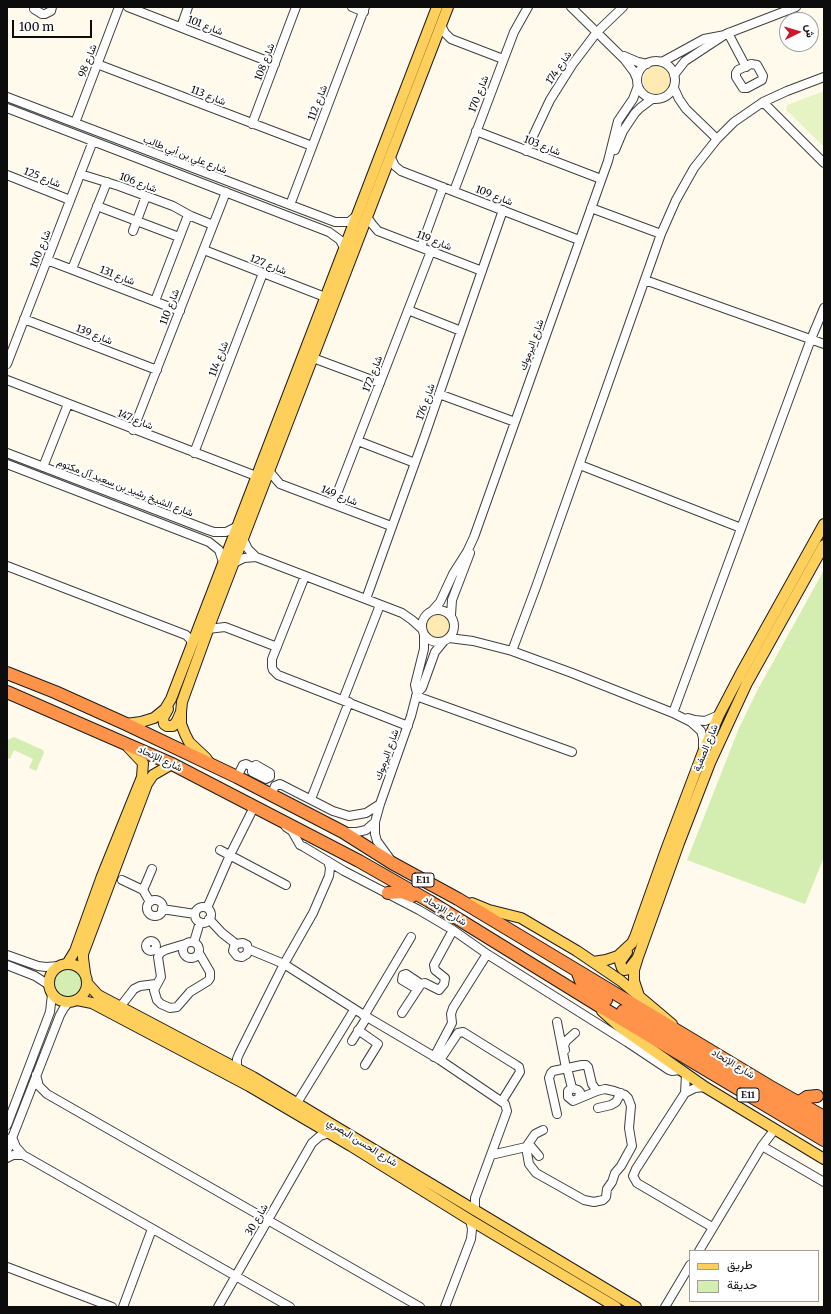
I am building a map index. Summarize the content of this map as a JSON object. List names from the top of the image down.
{
  "streets": {
    "highway": ["شارع الإتحاد", "E11"],
    "main road": ["شارع الصفية", "شارع الحسن البصري"],
    "street": [
      "شارع 101",
      "شارع 98",
      "شارع 108",
      "شارع 174",
      "شارع 170",
      "شارع 113",
      "شارع 112",
      "شارع 103",
      "شارع علي بن أبي طالب",
      "شارع 125",
      "شارع 106",
      "شارع 109",
      "شارع 119",
      "شارع 100",
      "شارع 127",
      "شارع 131",
      "شارع 110",
      "شارع 139",
      "شارع اليرموك",
      "شارع 114",
      "شارع 172",
      "شارع 176",
      "شارع 147",
      "شارع الشيخ رشيد بن سعيد آل مكتوم",
      "شارع 149",
      "شارع 30"
    ]
  },
  "crossings": [
    ["شارع 101", "شارع 108"],
    ["شارع 98", "شارع 113"],
    ["شارع 98", "شارع علي بن أبي طالب"],
    ["شارع 108", "شارع 113"],
    ["شارع 174", "شارع 103"],
    ["شارع 170", "شارع 103"],
    ["شارع 170", "شارع 109"],
    ["شارع 113", "شارع 112"],
    ["شارع 112", "شارع علي بن أبي طالب"],
    ["شارع 103", "شارع اليرموك"],
    ["شارع علي بن أبي طالب", "شارع 100"],
    ["شارع علي بن أبي طالب", "شارع 110"],
    ["شارع 125", "شارع 100"],
    ["شارع 106", "شارع 100"],
    ["شارع 106", "شارع 110"],
    ["شارع 109", "شارع اليرموك"],
    ["شارع 109", "شارع 176"],
    ["شارع 119", "شارع 172"],
    ["شارع 119", "شارع 176"],
    ["شارع 100", "شارع 131"],
    ["شارع 100", "شارع 139"],
    ["شارع 127", "شارع 110"],
    ["شارع 127", "شارع 114"],
    ["شارع 131", "شارع 110"],
    ["شارع 110", "شارع 139"],
    ["شارع 110", "شارع 147"],
    ["شارع اليرموك", "شارع الإتحاد"],
    ["شارع 114", "شارع 147"],
    ["شارع 172", "شارع 149"],
    ["شارع 176", "شارع 149"],
    ["شارع 147", "شارع 149"],
    ["شارع الحسن البصري", "شارع 30"]
  ],
  "legend": ["طريق", "حديقة"],
  "scale_bar": "100 m",
  "north": "right"
}
